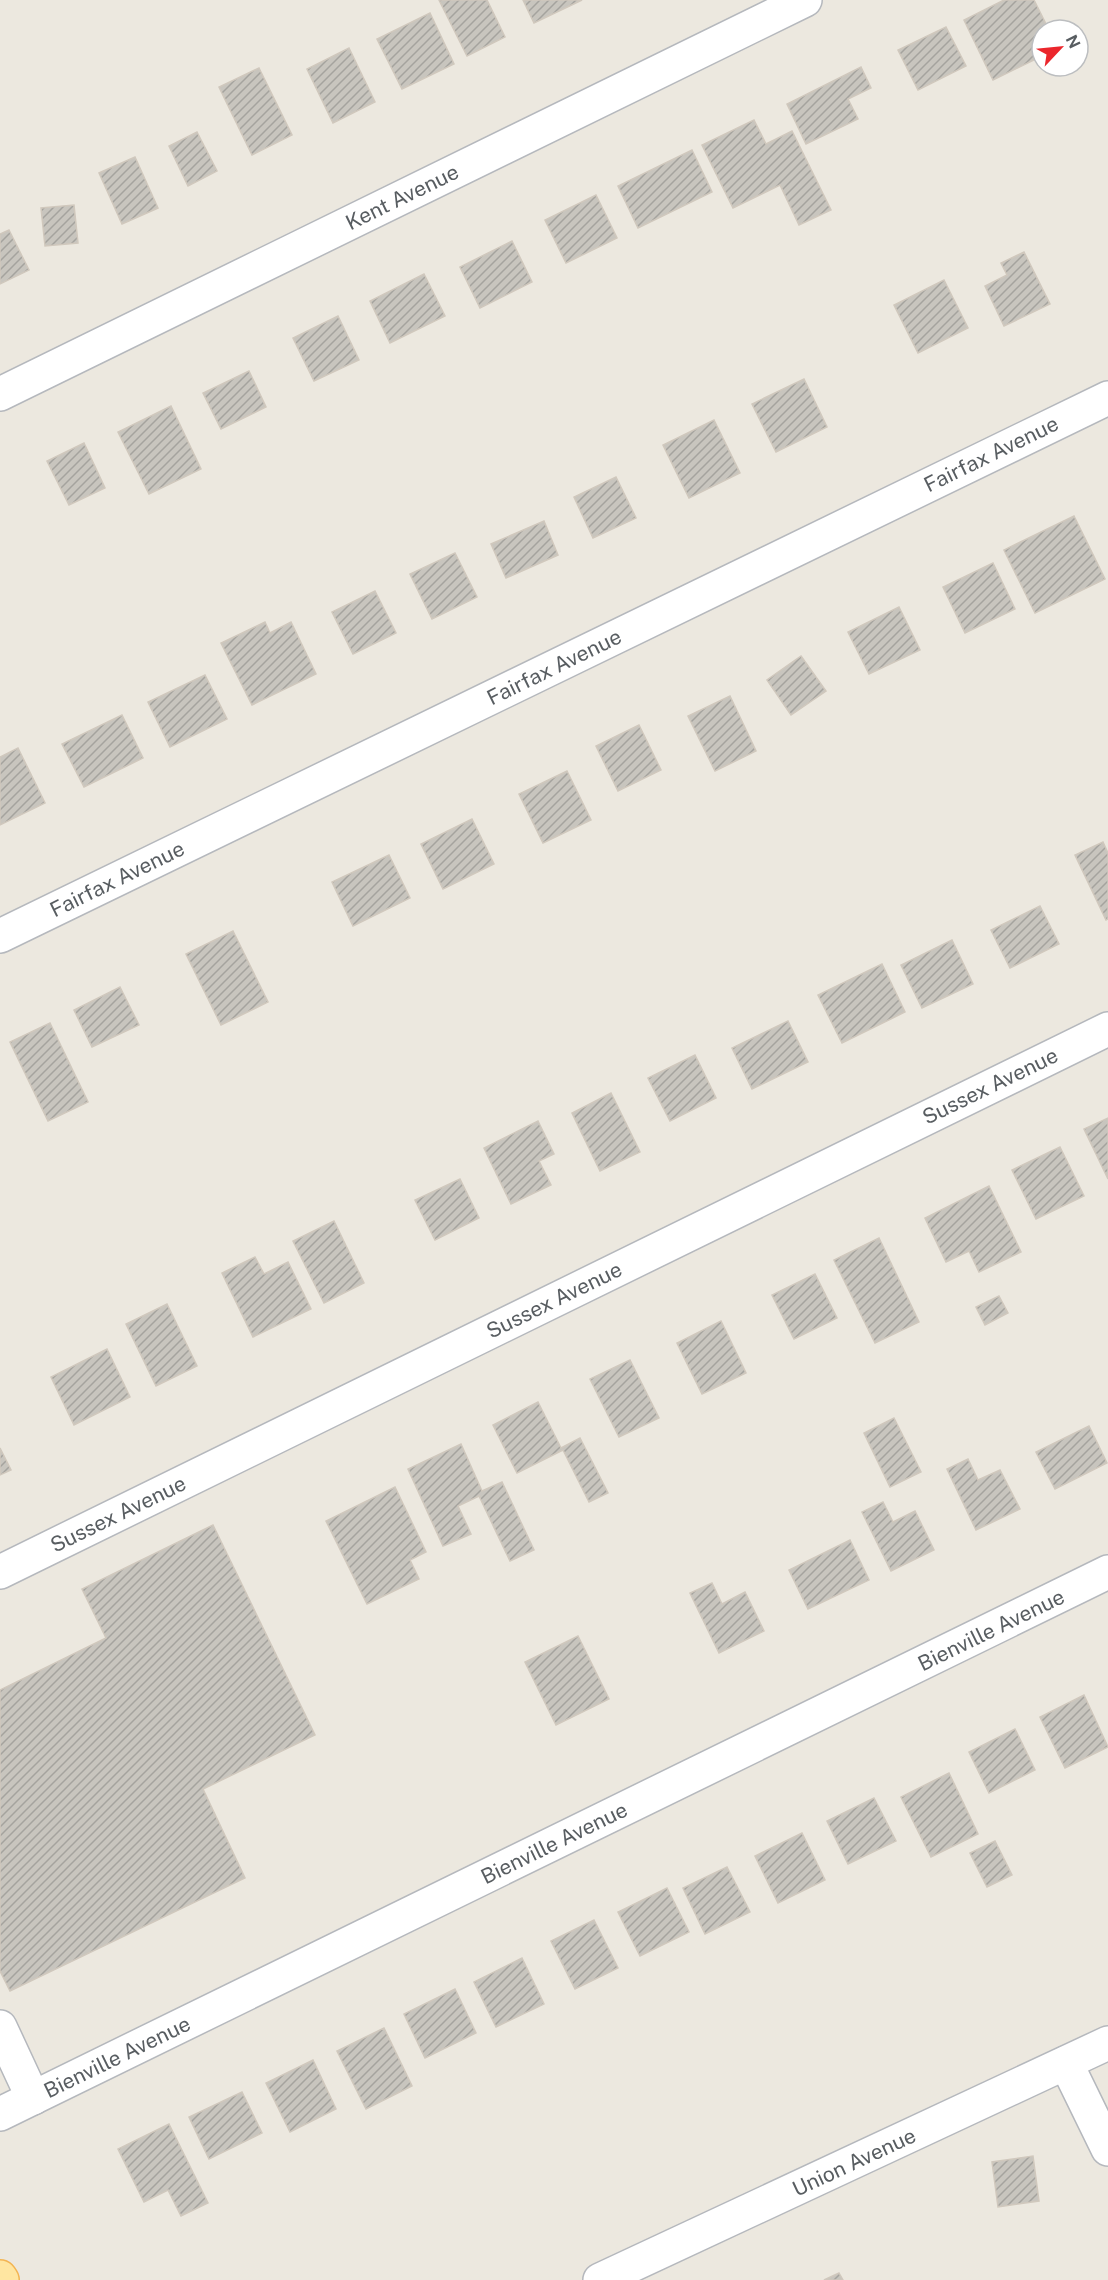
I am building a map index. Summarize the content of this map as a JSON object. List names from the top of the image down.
{
  "streets": {
    "street": [
      "Kent Avenue",
      "Fairfax Avenue",
      "Sussex Avenue",
      "Bienville Avenue",
      "Union Avenue"
    ]
  },
  "north": "top right"
}
